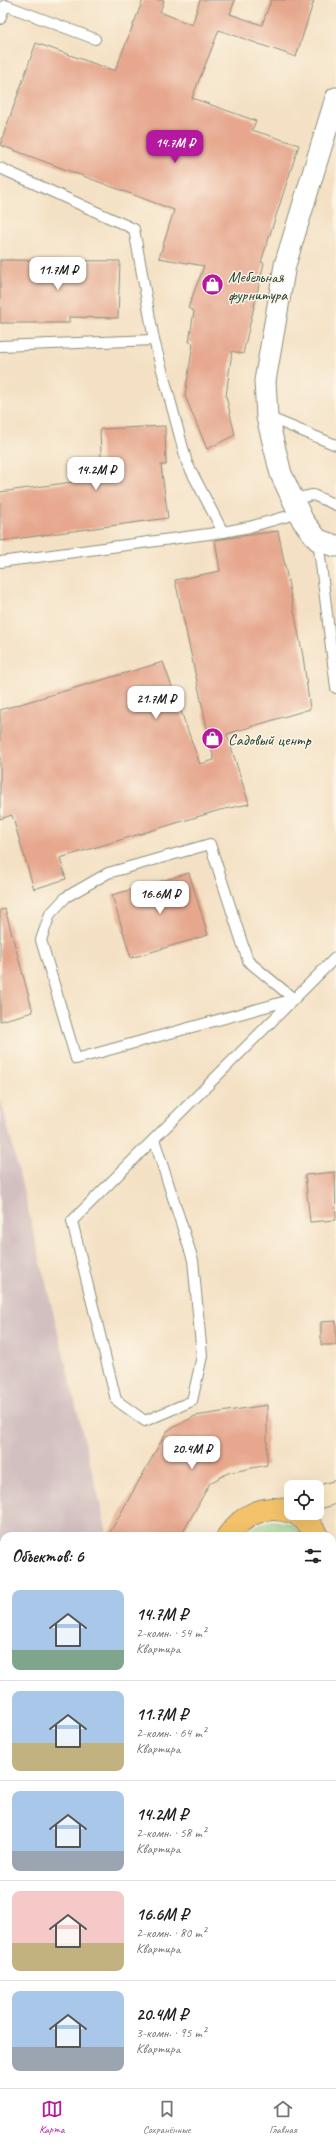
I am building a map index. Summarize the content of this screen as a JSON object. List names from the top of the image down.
{
  "places": {
    "shop": ["Мебельная фурнитура", "Садовый центр"]
  },
  "page": {
    "price": [
      "14.7M ₽",
      "11.7M ₽",
      "14.2M ₽",
      "21.7M ₽",
      "16.6M ₽",
      "20.4M ₽"
    ],
    "heading": "Объектов: 6",
    "list": [
      {
        "name": "14.7M ₽",
        "note": "2-комн. · 54 m² · Квартира"
      },
      {
        "name": "11.7M ₽",
        "note": "2-комн. · 64 m² · Квартира"
      },
      {
        "name": "14.2M ₽",
        "note": "2-комн. · 58 m² · Квартира"
      },
      {
        "name": "16.6M ₽",
        "note": "2-комн. · 80 m² · Квартира"
      },
      {
        "name": "20.4M ₽",
        "note": "3-комн. · 95 m² · Квартира"
      }
    ],
    "tabs": ["Карта", "Сохранённые", "Главная"]
  }
}
